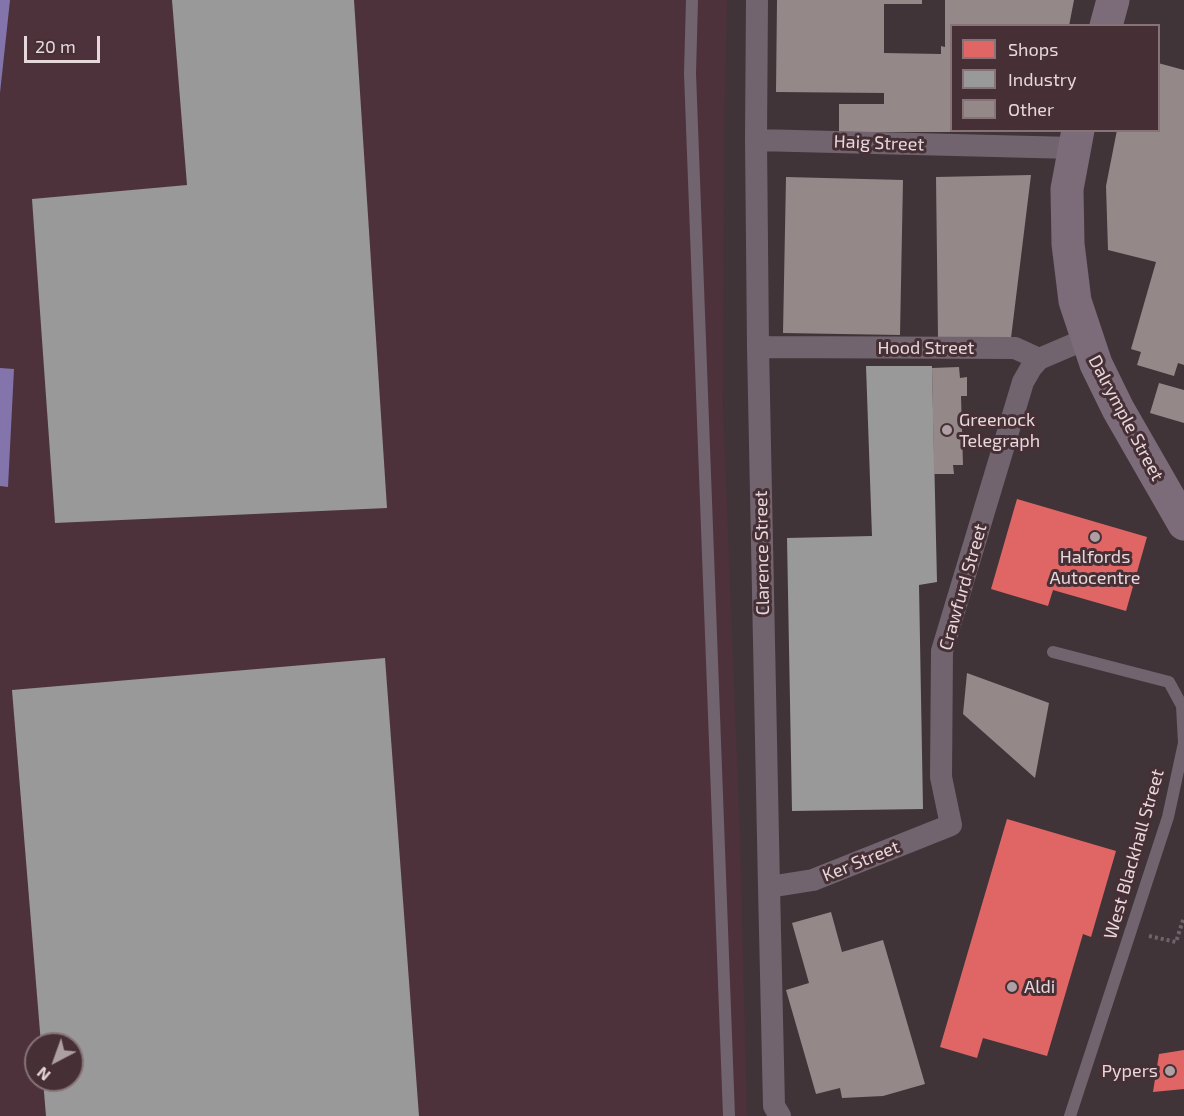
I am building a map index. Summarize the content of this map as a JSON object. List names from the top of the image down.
{
  "streets": {
    "main road": ["Dalrymple Street"],
    "street": [
      "Haig Street",
      "Hood Street",
      "Clarence Street",
      "Crawfurd Street",
      "Ker Street"
    ],
    "lane": ["West Blackhall Street"]
  },
  "crossings": [
    ["Haig Street", "Dalrymple Street"],
    ["Haig Street", "Clarence Street"],
    ["Hood Street", "Clarence Street"],
    ["Hood Street", "Crawfurd Street"],
    ["Clarence Street", "Ker Street"],
    ["Crawfurd Street", "Ker Street"]
  ],
  "places": [
    "Greenock Telegraph",
    "Halfords Autocentre",
    "Aldi",
    "Pypers"
  ],
  "legend": ["Shops", "Industry", "Other"],
  "scale_bar": "20 m",
  "north": "bottom left"
}
